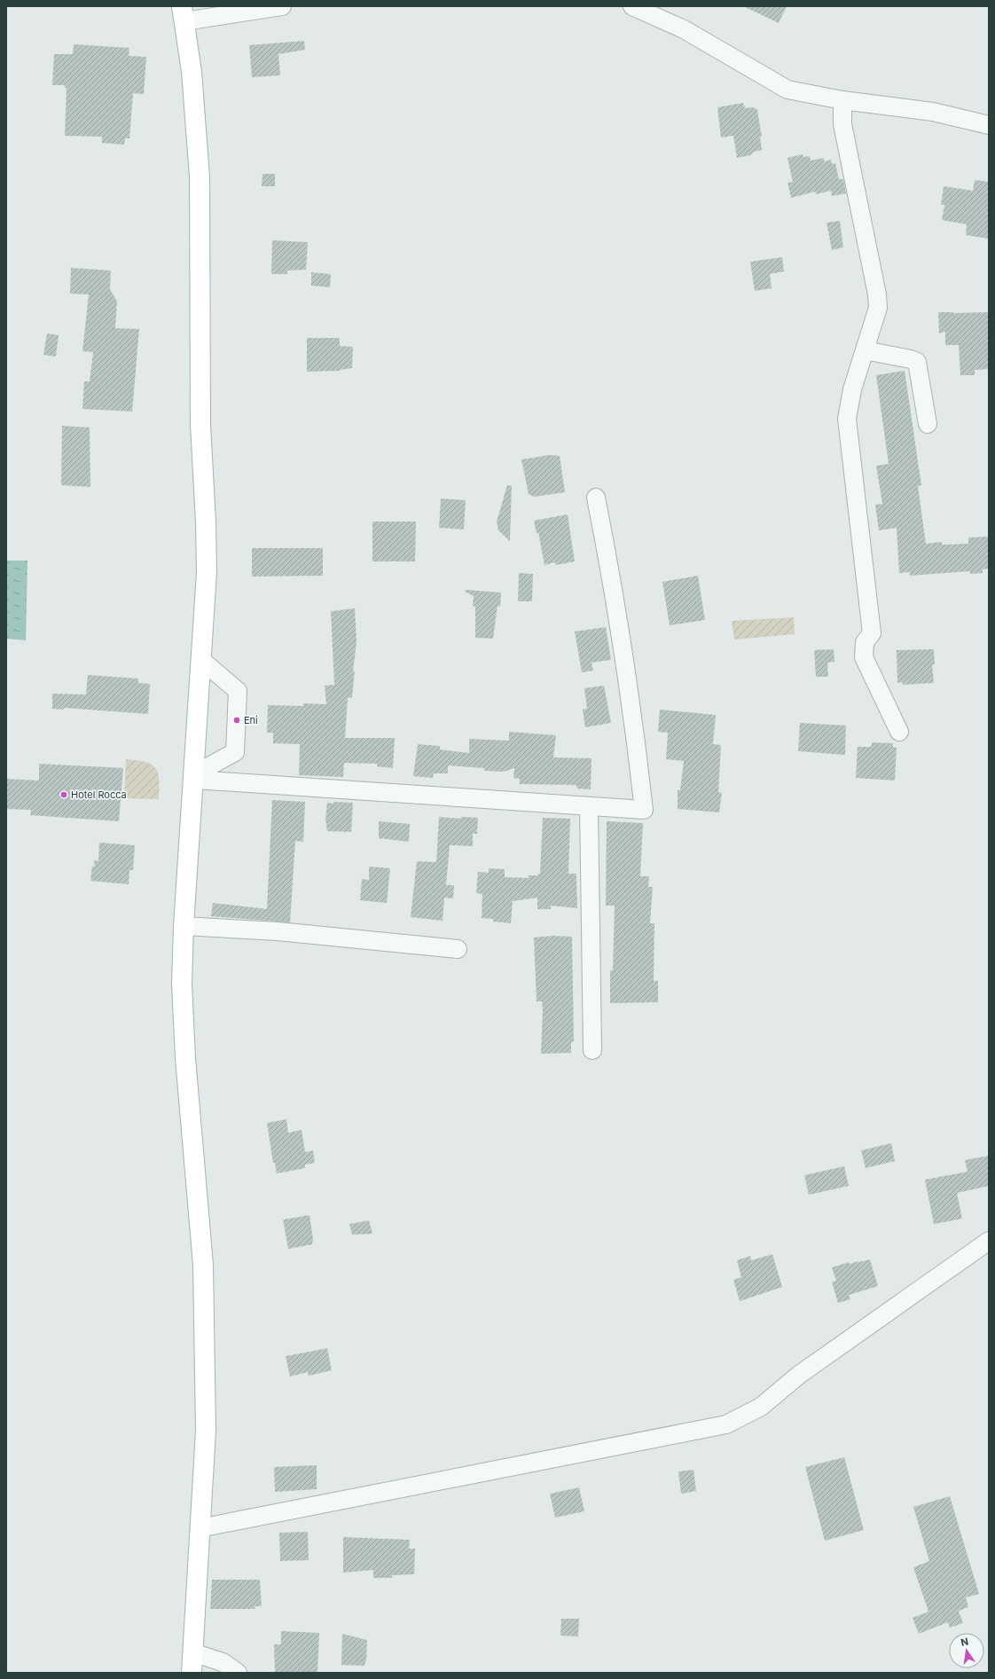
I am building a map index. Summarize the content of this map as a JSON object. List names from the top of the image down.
{
  "places": ["Eni", "Hotel Rocca"],
  "north": "top"
}
